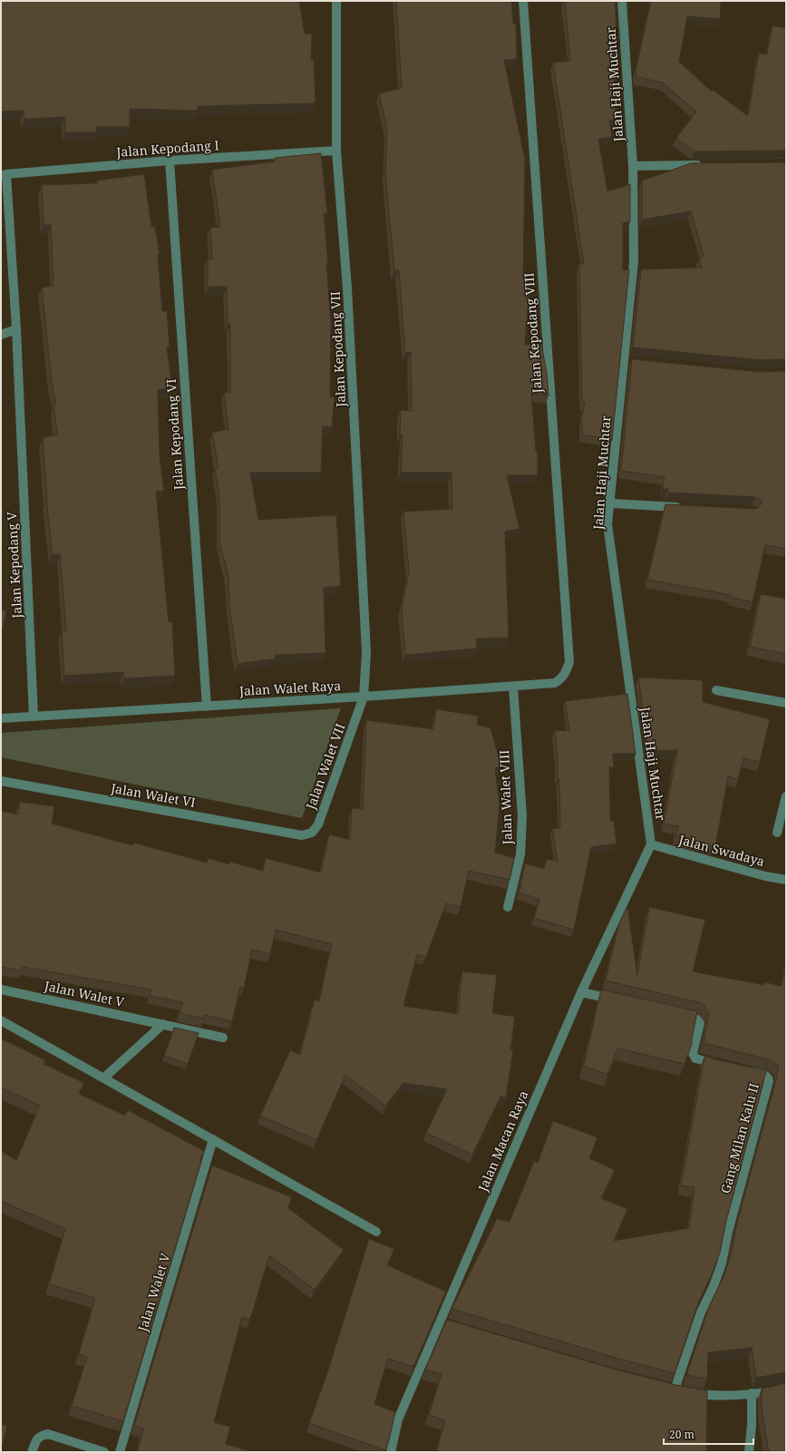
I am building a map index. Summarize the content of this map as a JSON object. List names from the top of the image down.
{
  "streets": {
    "street": [
      "Jalan Haji Muchtar",
      "Jalan Kepodang I",
      "Jalan Kepodang VIII",
      "Jalan Kepodang VII",
      "Jalan Kepodang VI",
      "Jalan Kepodang V",
      "Jalan Walet Raya",
      "Jalan Walet VII",
      "Jalan Walet VI",
      "Jalan Walet VIII",
      "Jalan Swadaya",
      "Jalan Walet V",
      "Gang Milan Kalu II",
      "Jalan Macan Raya"
    ]
  },
  "crossings": [
    ["Jalan Haji Muchtar", "Jalan Swadaya"],
    ["Jalan Haji Muchtar", "Jalan Macan Raya"],
    ["Jalan Kepodang I", "Jalan Kepodang VII"],
    ["Jalan Kepodang I", "Jalan Kepodang VI"],
    ["Jalan Kepodang I", "Jalan Kepodang V"],
    ["Jalan Kepodang VIII", "Jalan Walet Raya"],
    ["Jalan Kepodang VII", "Jalan Walet Raya"],
    ["Jalan Kepodang VII", "Jalan Walet VII"],
    ["Jalan Kepodang VI", "Jalan Walet Raya"],
    ["Jalan Kepodang V", "Jalan Walet Raya"],
    ["Jalan Walet Raya", "Jalan Walet VII"],
    ["Jalan Walet Raya", "Jalan Walet VIII"],
    ["Jalan Walet VII", "Jalan Walet VI"],
    ["Jalan Swadaya", "Jalan Macan Raya"]
  ],
  "scale_bar": "20 m"
}
